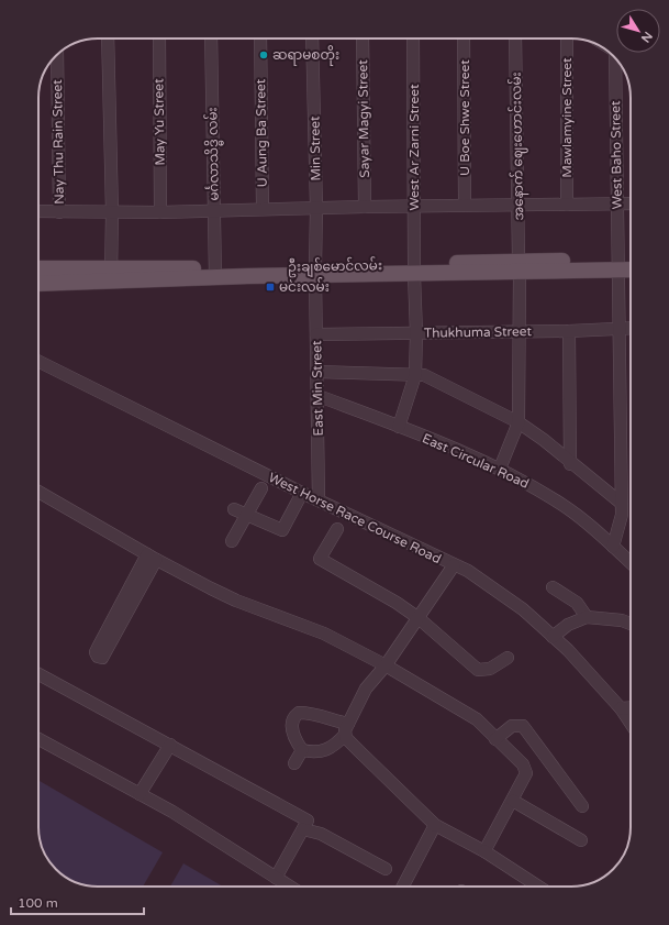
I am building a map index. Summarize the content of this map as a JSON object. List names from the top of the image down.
{
  "streets": {
    "main road": ["ဦးချစ်မောင်လမ်း"],
    "street": [
      "U Boe Shwe Street",
      "Mawlamyine Street",
      "Sayar Magyi Street",
      "May Yu Street",
      "U Aung Ba Street",
      "Nay Thu Rain Street",
      "အနောက် ဈေးဟောင်းလမ်း",
      "West Ar Zarni Street",
      "Min Street",
      "မင်္ဂလာသိဒ္ဓိ လမ်း",
      "West Baho Street",
      "Thukhuma Street",
      "East Min Street",
      "East Circular Road",
      "West Horse Race Course Road"
    ]
  },
  "crossings": [
    ["အနောက် ဈေးဟောင်းလမ်း", "ဦးချစ်မောင်လမ်း"],
    ["အနောက် ဈေးဟောင်းလမ်း", "Thukhuma Street"],
    ["West Ar Zarni Street", "ဦးချစ်မောင်လမ်း"],
    ["West Ar Zarni Street", "Thukhuma Street"],
    ["West Ar Zarni Street", "East Circular Road"],
    ["Min Street", "ဦးချစ်မောင်လမ်း"],
    ["Min Street", "East Min Street"],
    ["မင်္ဂလာသိဒ္ဓိ လမ်း", "ဦးချစ်မောင်လမ်း"],
    ["West Baho Street", "ဦးချစ်မောင်လမ်း"],
    ["West Baho Street", "Thukhuma Street"],
    ["West Baho Street", "East Circular Road"],
    ["ဦးချစ်မောင်လမ်း", "East Min Street"],
    ["Thukhuma Street", "East Min Street"],
    ["East Min Street", "East Circular Road"],
    ["East Min Street", "West Horse Race Course Road"]
  ],
  "places": {
    "other": ["ဆရာမစတိုး"],
    "transit": ["မင်းလမ်း"]
  },
  "scale_bar": "100 m",
  "north": "bottom right"
}
